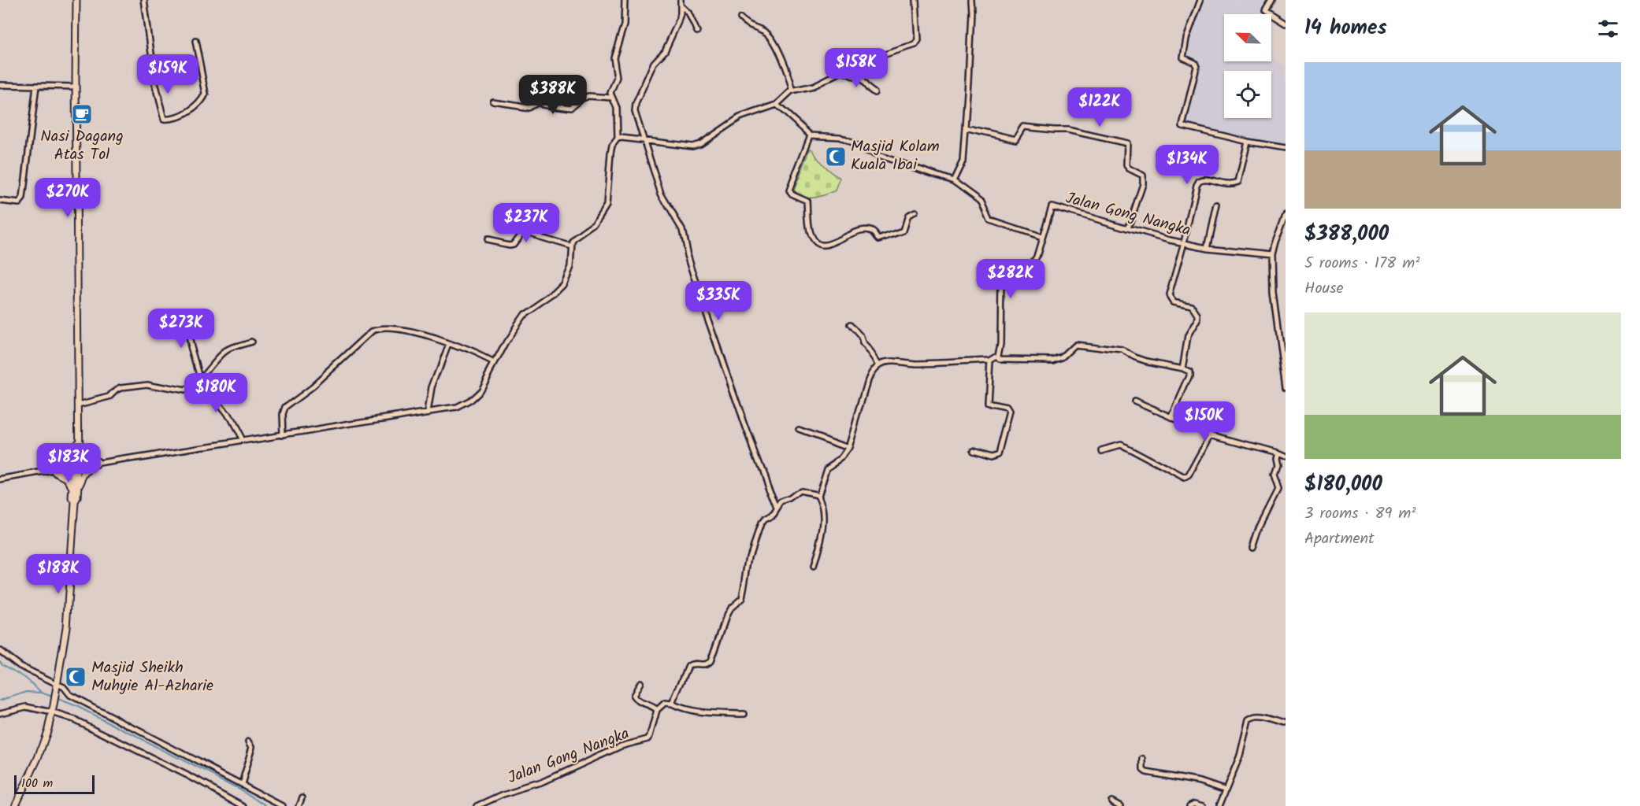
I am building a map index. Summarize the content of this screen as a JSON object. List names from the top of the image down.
{
  "streets": {
    "street": ["Jalan Gong Nangka"]
  },
  "places": {
    "cafe": ["Nasi Dagang Atas Tol"],
    "mosque": ["Masjid Kolam Kuala Ibai", "Masjid Sheikh Muhyie Al-Azharie"]
  },
  "scale_bar": "100 m",
  "north": "top left",
  "page": {
    "heading": "14 homes",
    "price": [
      "$158K",
      "$159K",
      "$388K",
      "$122K",
      "$134K",
      "$270K",
      "$237K",
      "$282K",
      "$335K",
      "$273K",
      "$180K",
      "$150K",
      "$183K",
      "$188K"
    ],
    "list": [
      {
        "name": "$388,000",
        "note": "5 rooms · 178 m² · House"
      },
      {
        "name": "$180,000",
        "note": "3 rooms · 89 m² · Apartment"
      }
    ],
    "scale": "100 m"
  }
}
